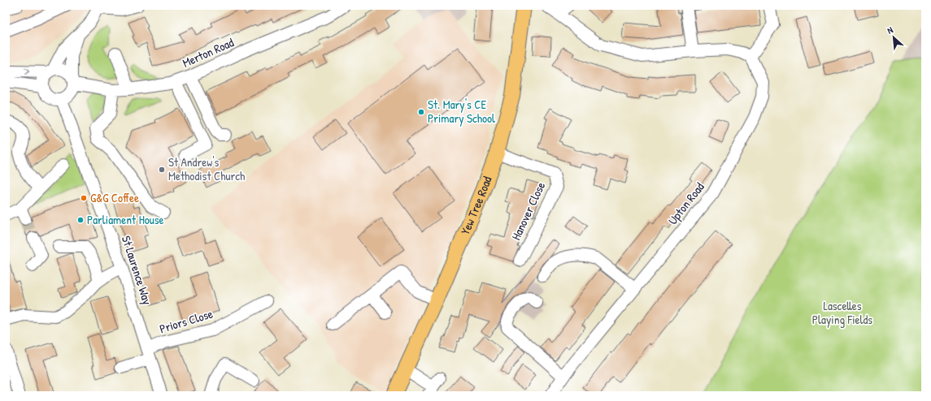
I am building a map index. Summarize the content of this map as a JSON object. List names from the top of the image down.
{
  "streets": {
    "main road": ["Yew Tree Road"],
    "street": [
      "Merton Road",
      "Upton Road",
      "Hanover Close",
      "St Laurence Way",
      "Priors Close"
    ]
  },
  "crossings": [
    ["Merton Road", "St Laurence Way"],
    ["Yew Tree Road", "Hanover Close"],
    ["St Laurence Way", "Priors Close"]
  ],
  "parks": ["Lascelles Playing Fields"],
  "places": [
    "St. Mary's CE Primary School",
    "St Andrew's Methodist Church",
    "G&G Coffee",
    "Parliament House"
  ],
  "north": "top left"
}
